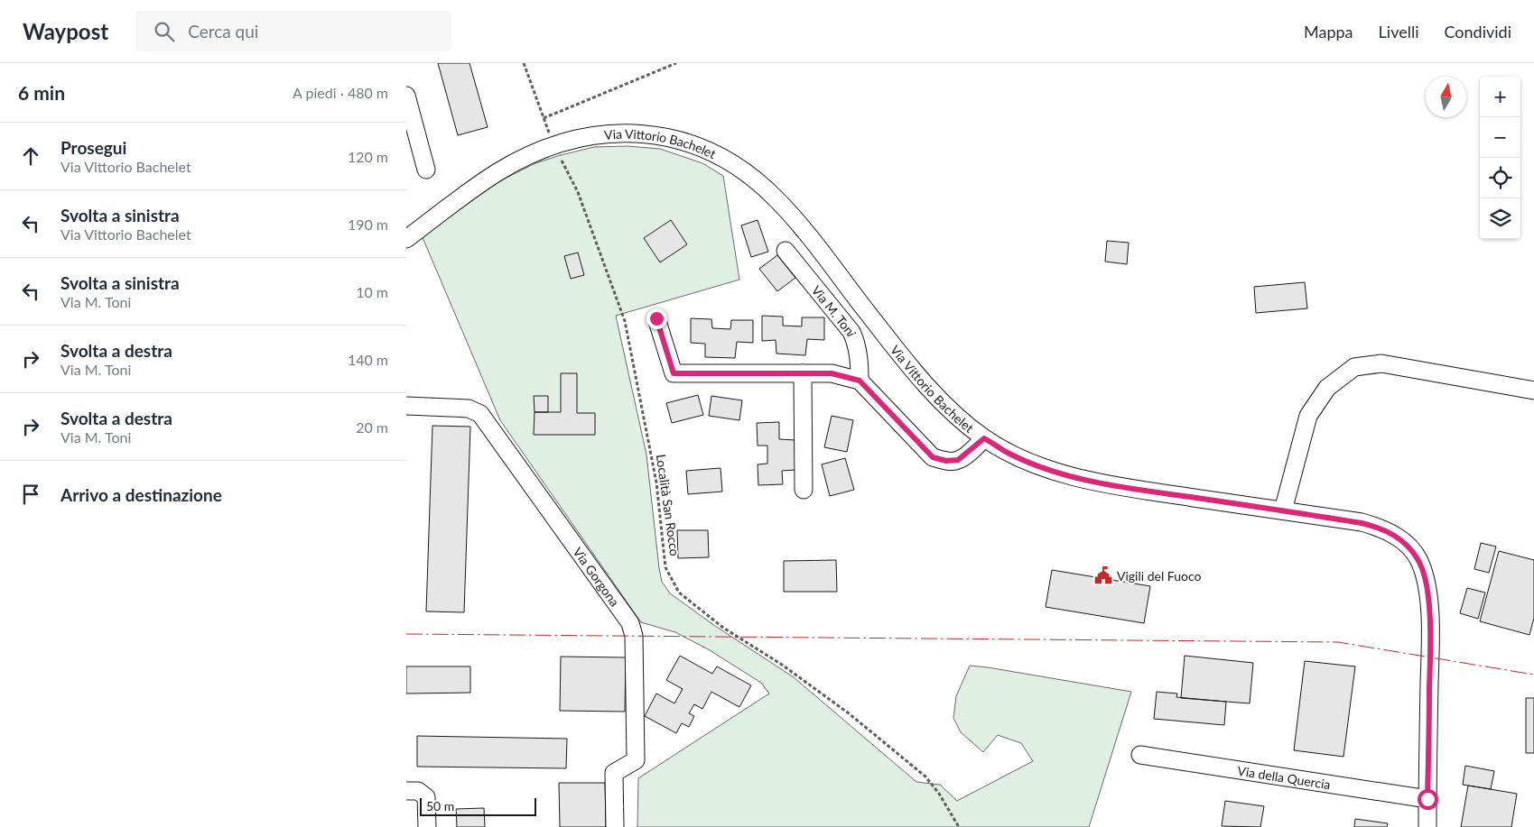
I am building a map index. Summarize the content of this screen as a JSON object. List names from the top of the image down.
{
  "streets": {
    "street": [
      "Via Vittorio Bachelet",
      "Via M. Toni",
      "Via Gorgona",
      "Via della Quercia"
    ],
    "path": ["Località San Rocco"]
  },
  "crossings": [
    ["Via Vittorio Bachelet", "Località San Rocco"],
    ["Via Vittorio Bachelet", "Via della Quercia"]
  ],
  "places": {
    "public building": ["Vigili del Fuoco"]
  },
  "scale_bar": "50 m",
  "north": "top",
  "page": {
    "header": "Waypost",
    "search": "Cerca qui",
    "nav": ["Mappa", "Livelli", "Condividi"],
    "heading": ["6 min", "A piedi · 480 m"],
    "map_buttons": ["+", "−"],
    "list": [
      ["Prosegui", "Via Vittorio Bachelet", "120 m"],
      ["Svolta a sinistra", "Via Vittorio Bachelet", "190 m"],
      ["Svolta a sinistra", "Via M. Toni", "10 m"],
      ["Svolta a destra", "Via M. Toni", "140 m"],
      ["Svolta a destra", "Via M. Toni", "20 m"],
      "Arrivo a destinazione"
    ],
    "scale": "50 m"
  }
}
